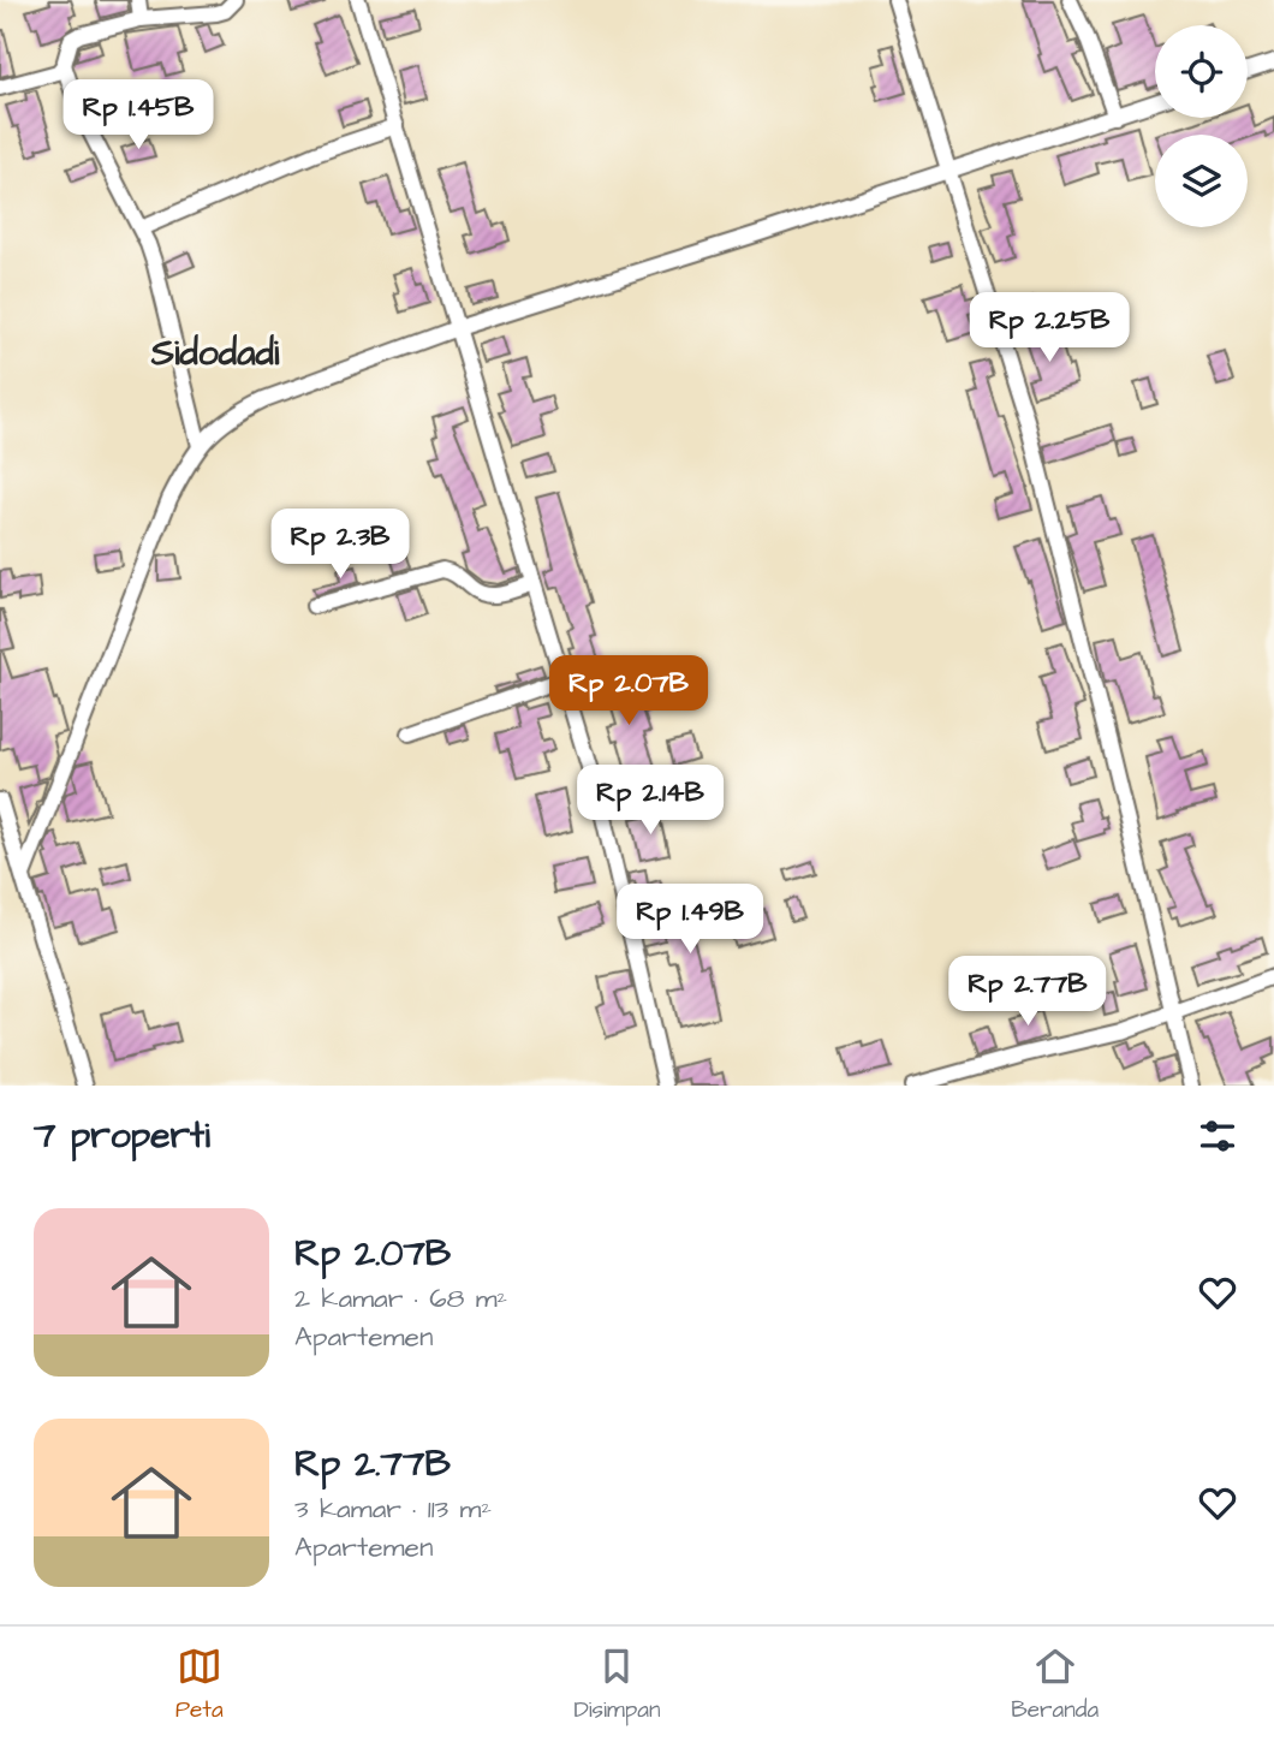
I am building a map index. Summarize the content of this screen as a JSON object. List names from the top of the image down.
{
  "districts": ["Sidodadi"],
  "page": {
    "price": [
      "Rp 1.45B",
      "Rp 2.25B",
      "Rp 2.3B",
      "Rp 2.07B",
      "Rp 2.14B",
      "Rp 1.49B",
      "Rp 2.77B"
    ],
    "heading": "7 properti",
    "list": [
      {
        "name": "Rp 2.07B",
        "note": "2 kamar · 68 m² · Apartemen"
      },
      {
        "name": "Rp 2.77B",
        "note": "3 kamar · 113 m² · Apartemen"
      }
    ],
    "tabs": ["Peta", "Disimpan", "Beranda"]
  }
}
